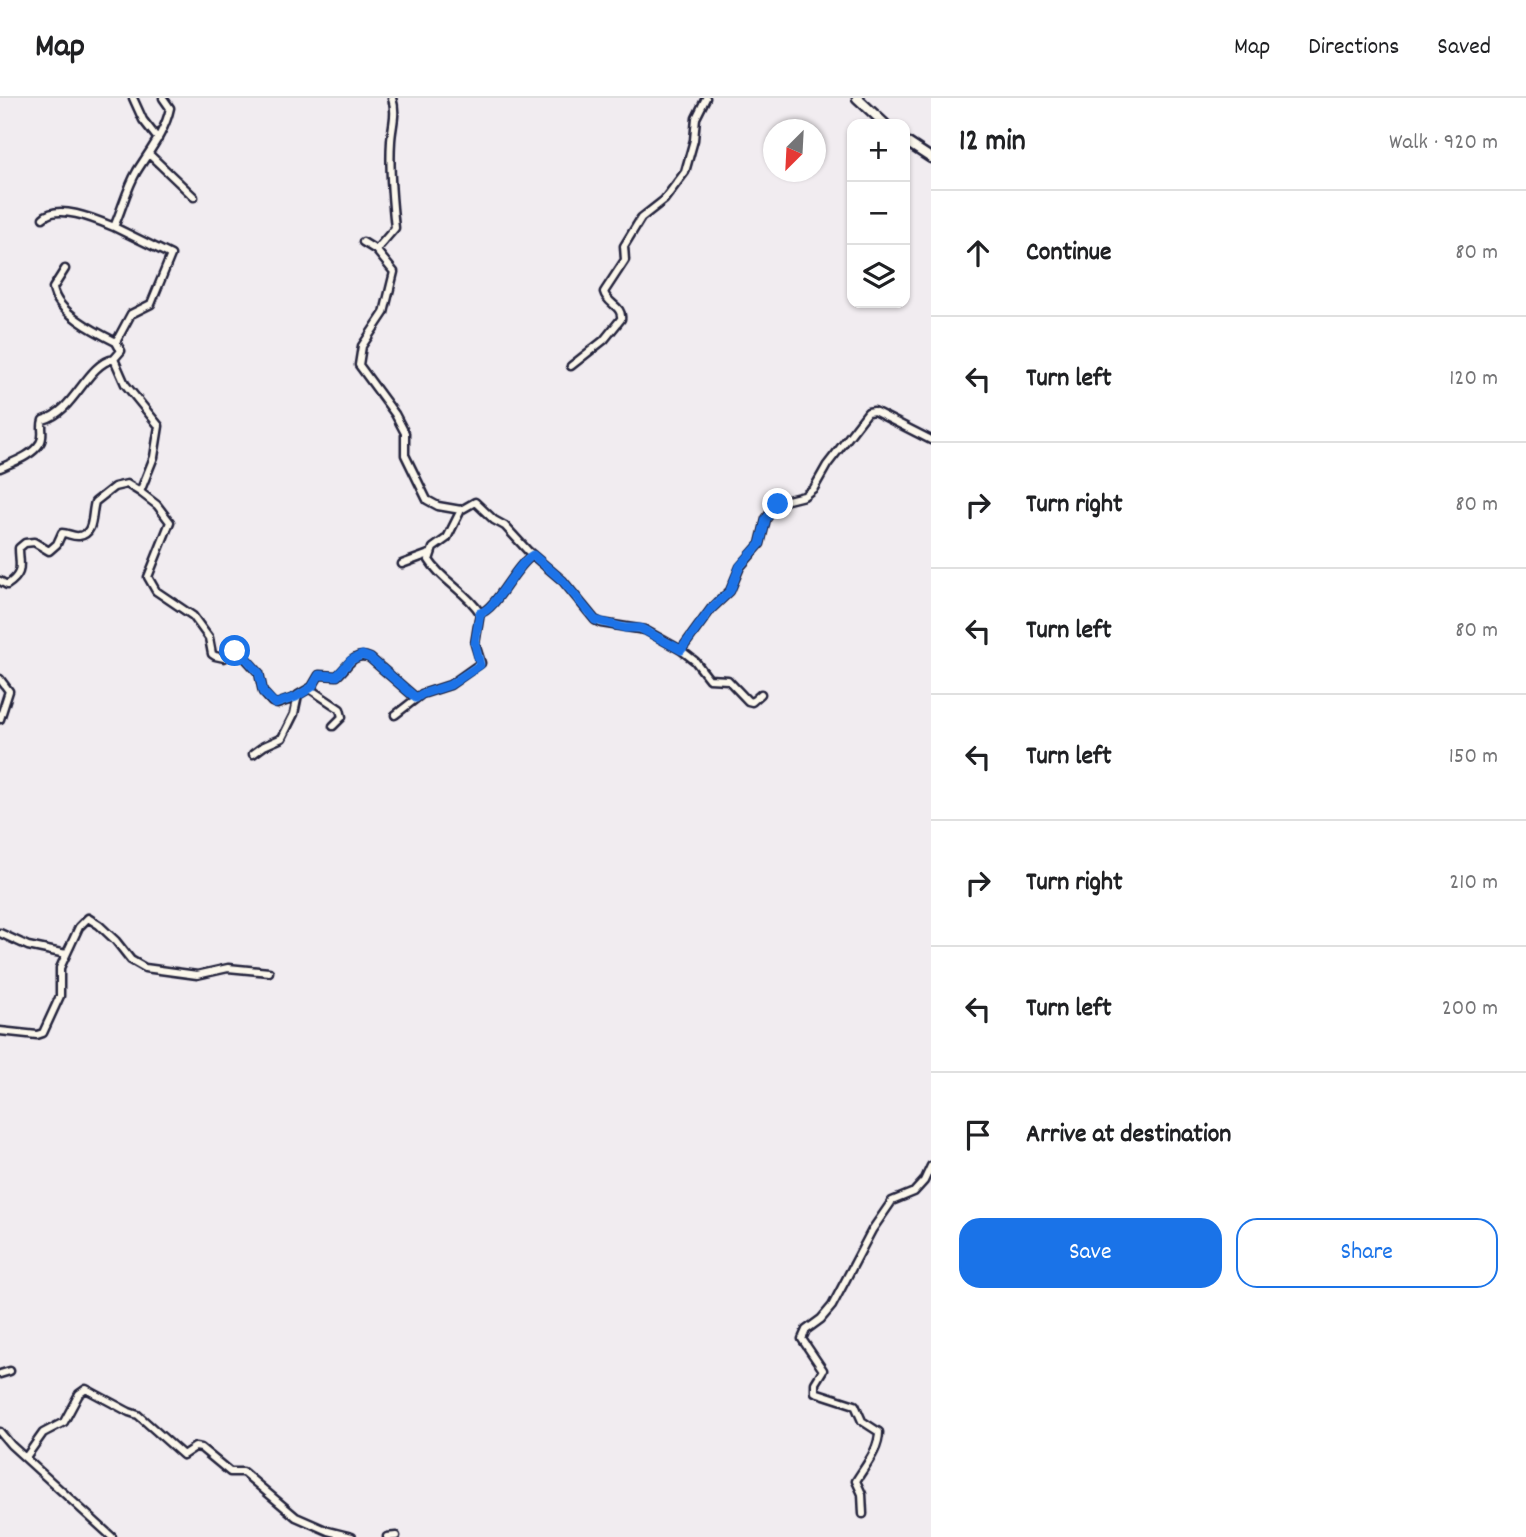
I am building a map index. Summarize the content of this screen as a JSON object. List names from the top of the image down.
{
  "north": "bottom left",
  "page": {
    "header": "Map",
    "nav": ["Map", "Directions", "Saved"],
    "heading": ["12 min", "Walk · 920 m"],
    "map_buttons": ["+", "−"],
    "list": [
      ["Continue", "80 m"],
      ["Turn left", "120 m"],
      ["Turn right", "80 m"],
      ["Turn left", "80 m"],
      ["Turn left", "150 m"],
      ["Turn right", "210 m"],
      ["Turn left", "200 m"],
      "Arrive at destination"
    ],
    "buttons": ["Save", "Share"]
  }
}
